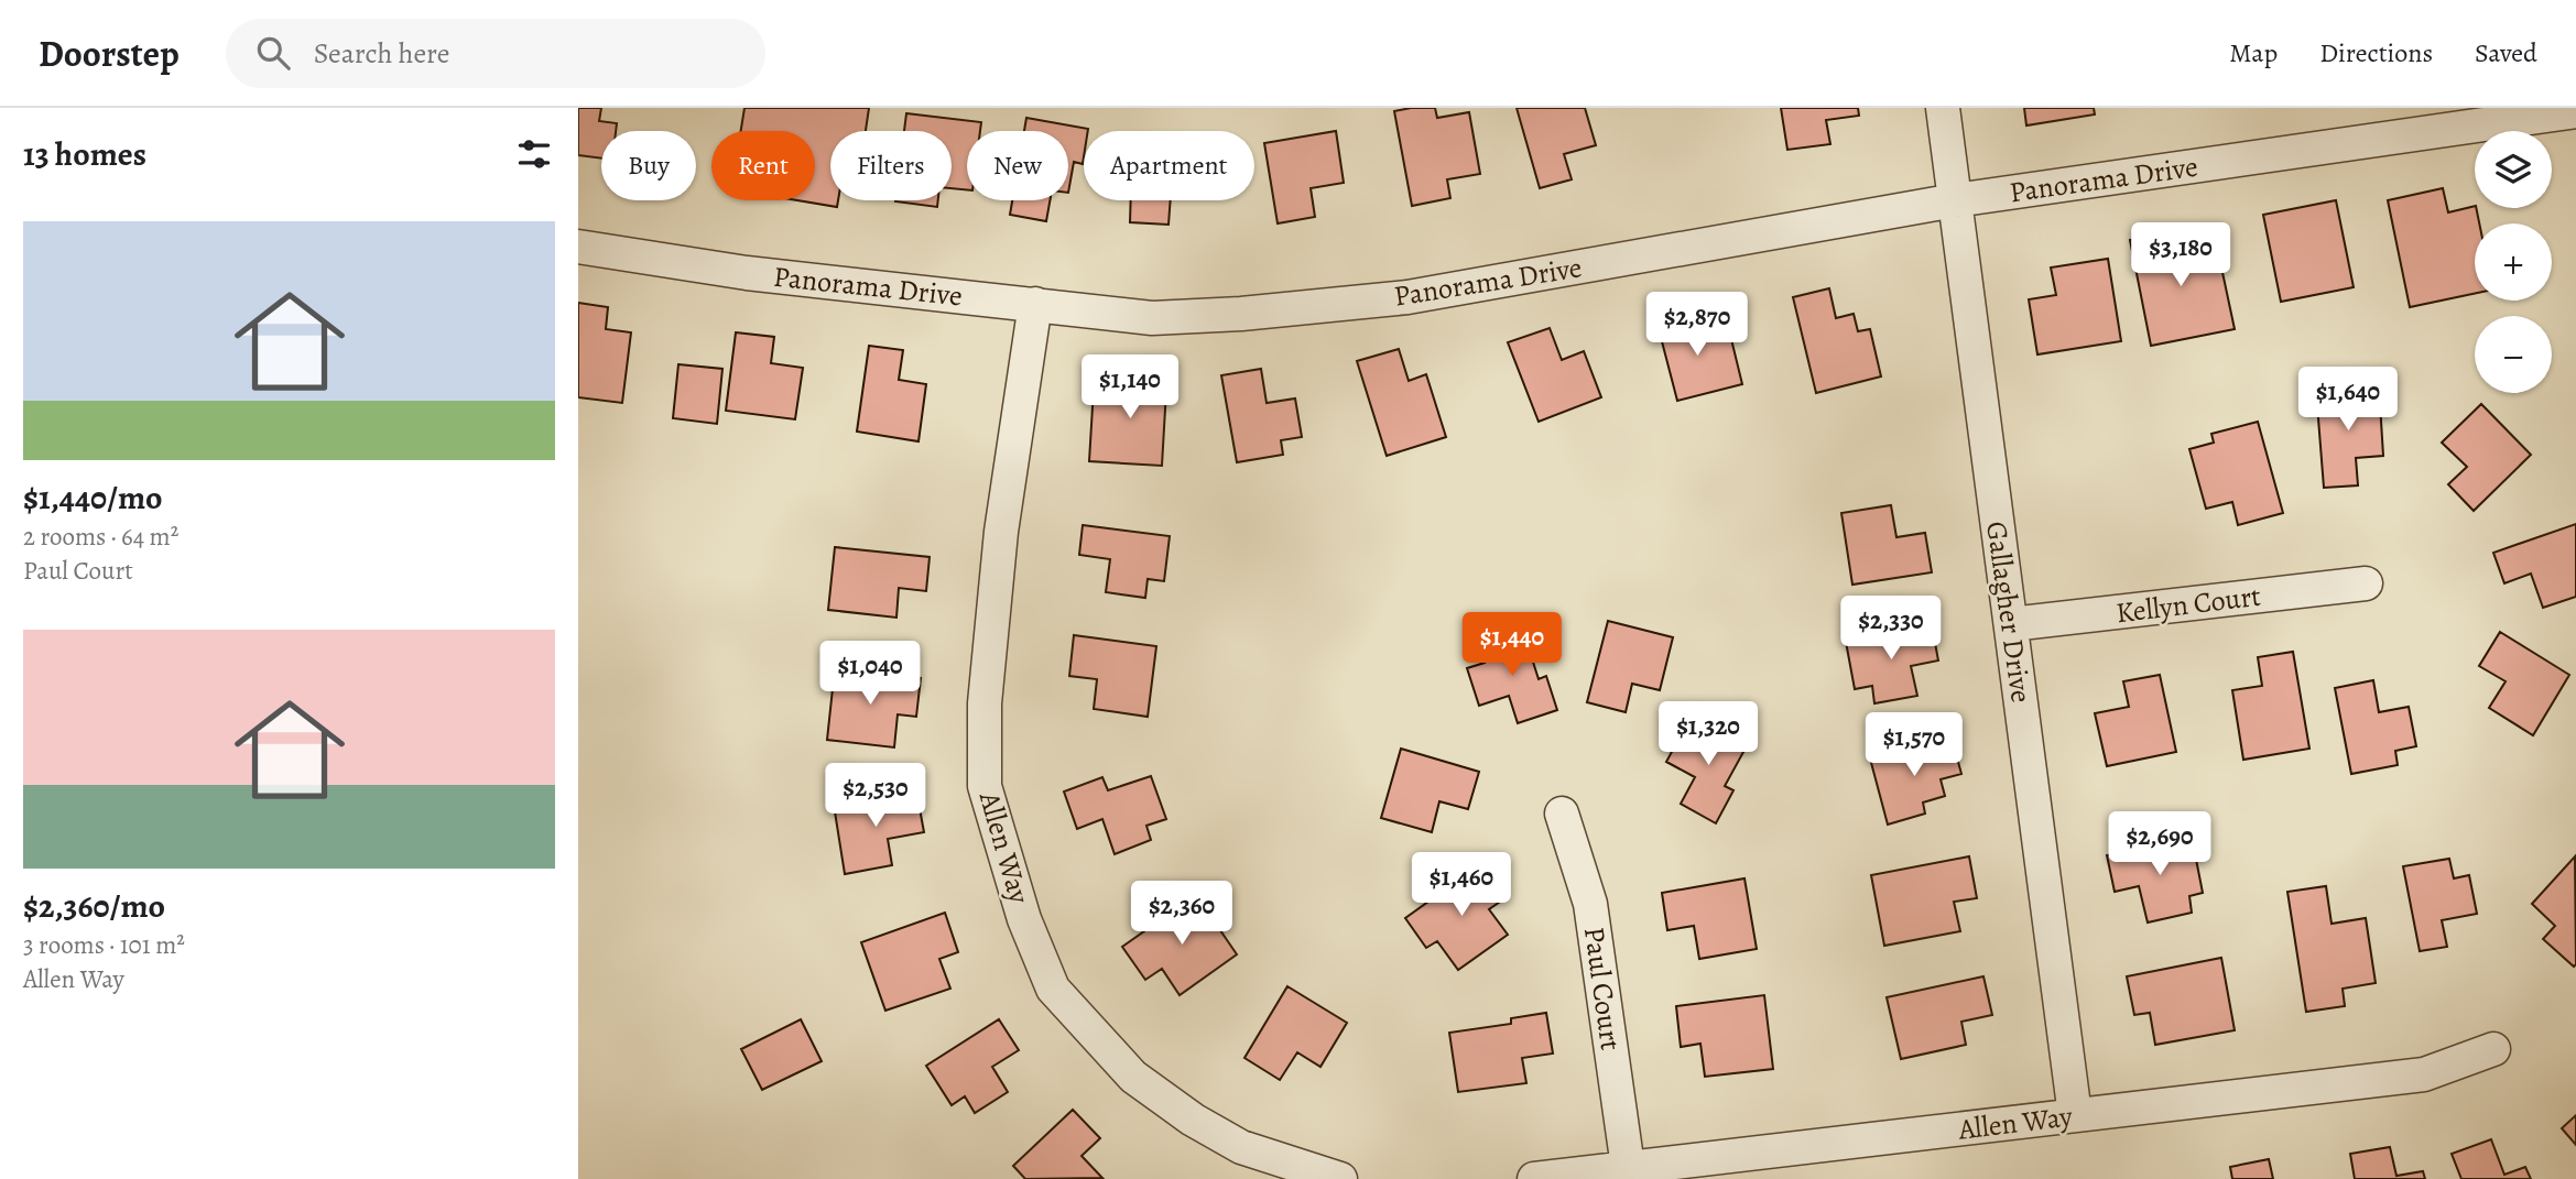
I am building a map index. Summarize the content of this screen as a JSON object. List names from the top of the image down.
{
  "streets": {
    "street": [
      "Panorama Drive",
      "Kellyn Court",
      "Gallagher Drive",
      "Allen Way",
      "Paul Court"
    ]
  },
  "crossings": [
    ["Panorama Drive", "Gallagher Drive"],
    ["Panorama Drive", "Allen Way"],
    ["Kellyn Court", "Gallagher Drive"],
    ["Gallagher Drive", "Allen Way"],
    ["Allen Way", "Paul Court"]
  ],
  "page": {
    "header": "Doorstep",
    "search": "Search here",
    "nav": ["Map", "Directions", "Saved"],
    "heading": "13 homes",
    "map_buttons": ["+", "−"],
    "chip": [
      "Buy",
      "Rent",
      "Filters",
      "New",
      "Apartment"
    ],
    "list": [
      {
        "name": "$1,440/mo",
        "note": "2 rooms · 64 m² · Paul Court"
      },
      {
        "name": "$2,360/mo",
        "note": "3 rooms · 101 m² · Allen Way"
      }
    ],
    "price": [
      "$3,180",
      "$2,870",
      "$1,140",
      "$1,640",
      "$2,330",
      "$1,440",
      "$1,040",
      "$1,320",
      "$1,570",
      "$2,530",
      "$2,690",
      "$1,460",
      "$2,360"
    ]
  }
}
